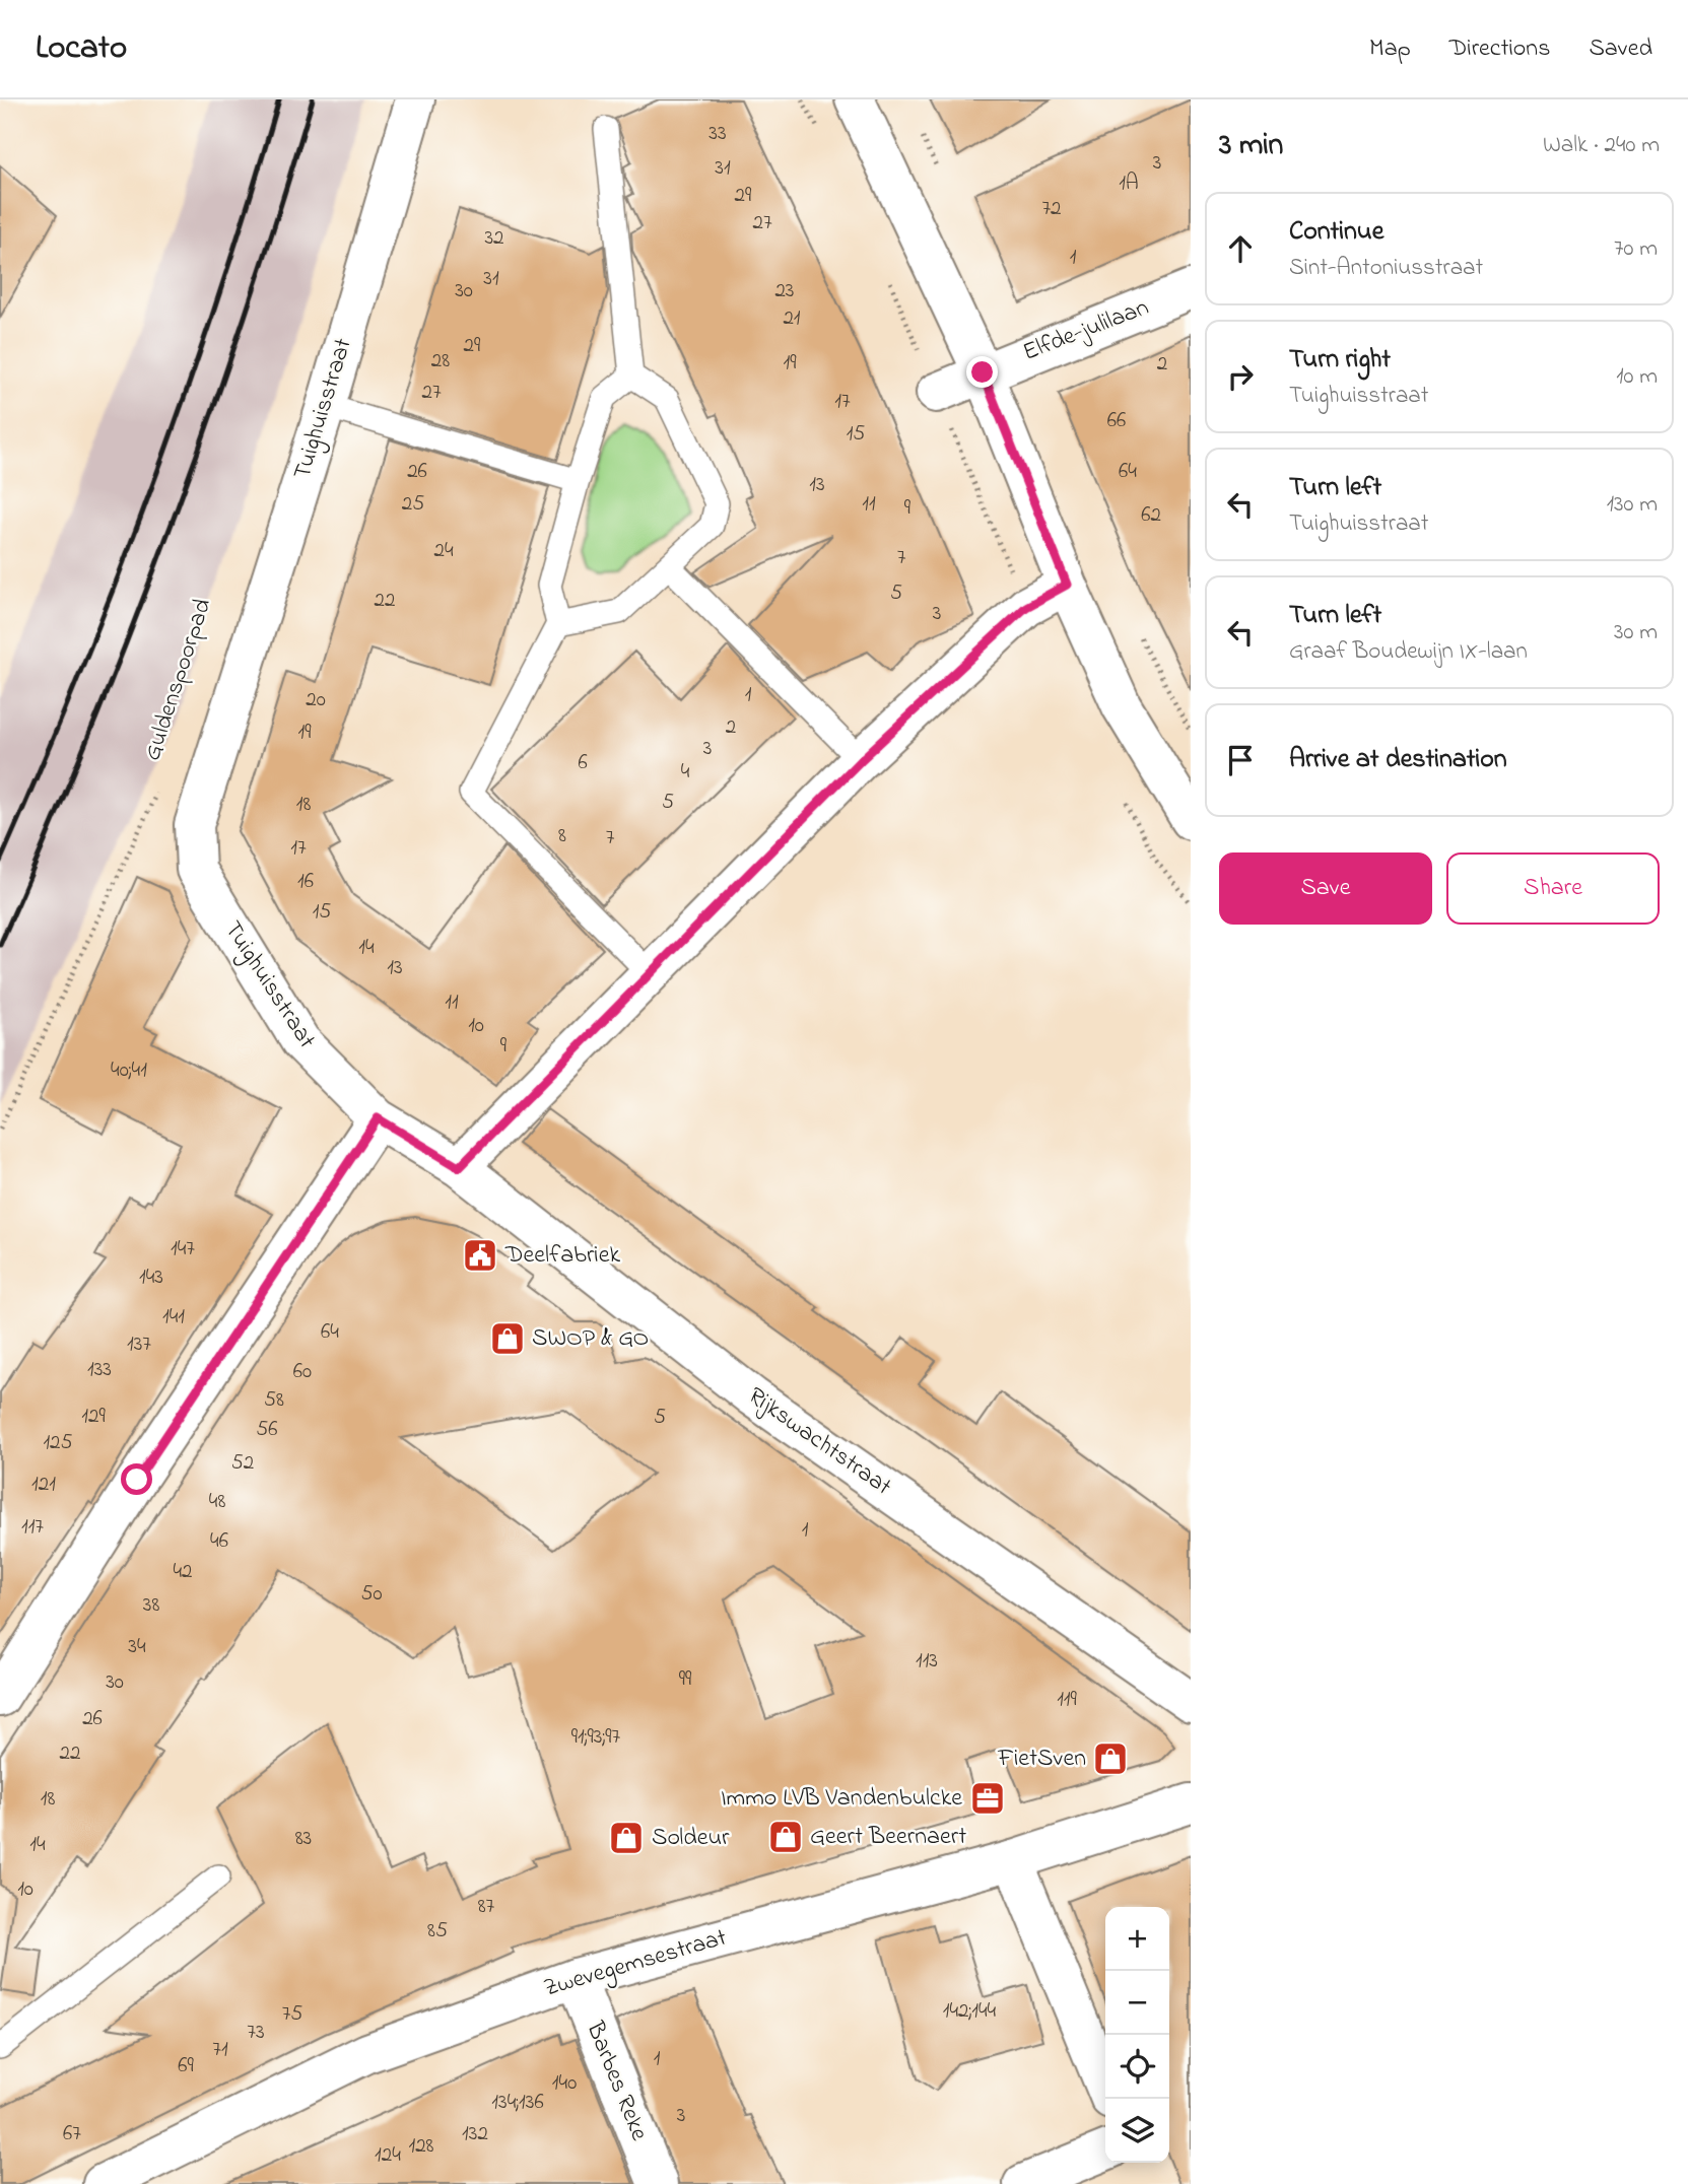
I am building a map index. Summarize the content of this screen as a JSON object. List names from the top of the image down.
{
  "streets": {
    "street": [
      "Elfde-julilaan",
      "Tuighuisstraat",
      "Rijkswachtstraat",
      "Zwevegemsestraat",
      "Barbes Reke"
    ],
    "path": ["Guldenspoorpad"]
  },
  "crossings": [
    ["Tuighuisstraat", "Rijkswachtstraat"],
    ["Zwevegemsestraat", "Barbes Reke"]
  ],
  "places": {
    "public building": ["Deelfabriek"],
    "shop": [
      "SWOP & GO",
      "FietSven",
      "Geert Beernaert",
      "Soldeur"
    ],
    "office": ["Immo LVB Vandenbulcke"]
  },
  "house_numbers": [
    "33",
    "3",
    "31",
    "1A",
    "29",
    "72",
    "27",
    "32",
    "1",
    "31",
    "30",
    "23",
    "21",
    "29",
    "28",
    "19",
    "2",
    "27",
    "17",
    "66",
    "15",
    "26",
    "64",
    "13",
    "25",
    "11",
    "9",
    "62",
    "24",
    "7",
    "5",
    "22",
    "3",
    "1",
    "20",
    "2",
    "19",
    "3",
    "6",
    "4",
    "5",
    "18",
    "8",
    "7",
    "17",
    "16",
    "15",
    "14",
    "13",
    "11",
    "10",
    "9",
    "40;41",
    "147",
    "143",
    "141",
    "64",
    "137",
    "133",
    "60",
    "58",
    "129",
    "5",
    "56",
    "125",
    "52",
    "121",
    "48",
    "117",
    "1",
    "46",
    "42",
    "50",
    "38",
    "34",
    "113",
    "99",
    "30",
    "119",
    "26",
    "91;93;97",
    "22",
    "18",
    "83",
    "14",
    "10",
    "87",
    "85",
    "142;144",
    "75",
    "73",
    "71",
    "1",
    "69",
    "140",
    "134;136",
    "3",
    "67",
    "132",
    "128",
    "124"
  ],
  "page": {
    "header": "Locato",
    "nav": ["Map", "Directions", "Saved"],
    "heading": ["3 min", "Walk · 240 m"],
    "list": [
      ["Continue", "Sint-Antoniusstraat", "70 m"],
      ["Turn right", "Tuighuisstraat", "10 m"],
      ["Turn left", "Tuighuisstraat", "130 m"],
      ["Turn left", "Graaf Boudewijn IX-laan", "30 m"],
      "Arrive at destination"
    ],
    "buttons": ["Save", "Share"],
    "map_buttons": ["+", "−"]
  }
}
